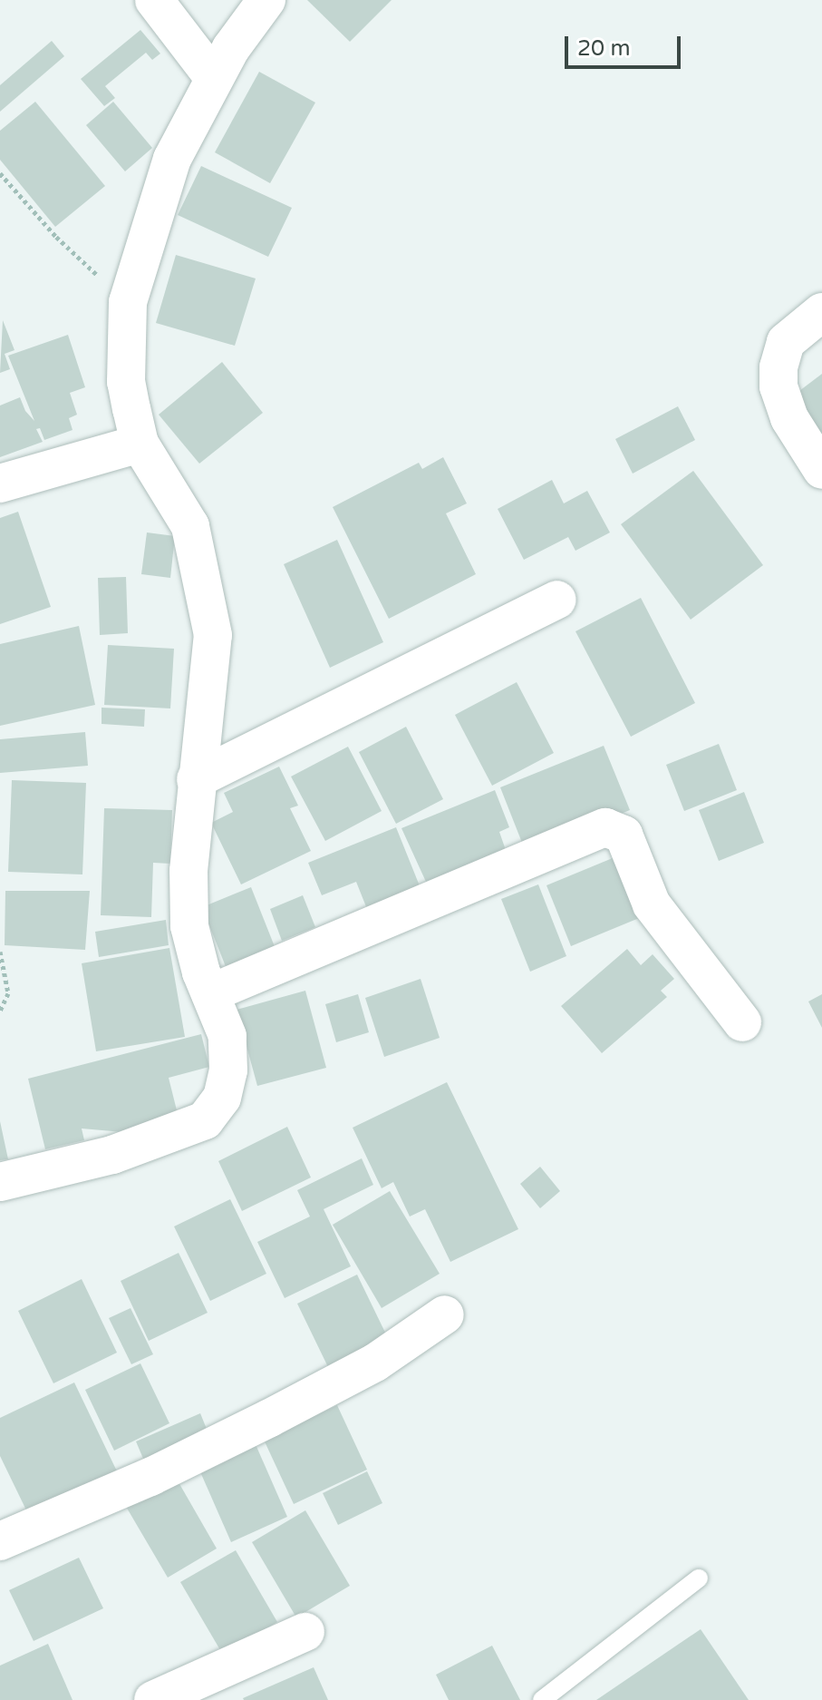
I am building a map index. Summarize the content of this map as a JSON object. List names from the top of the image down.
{
  "scale_bar": "20 m"
}
